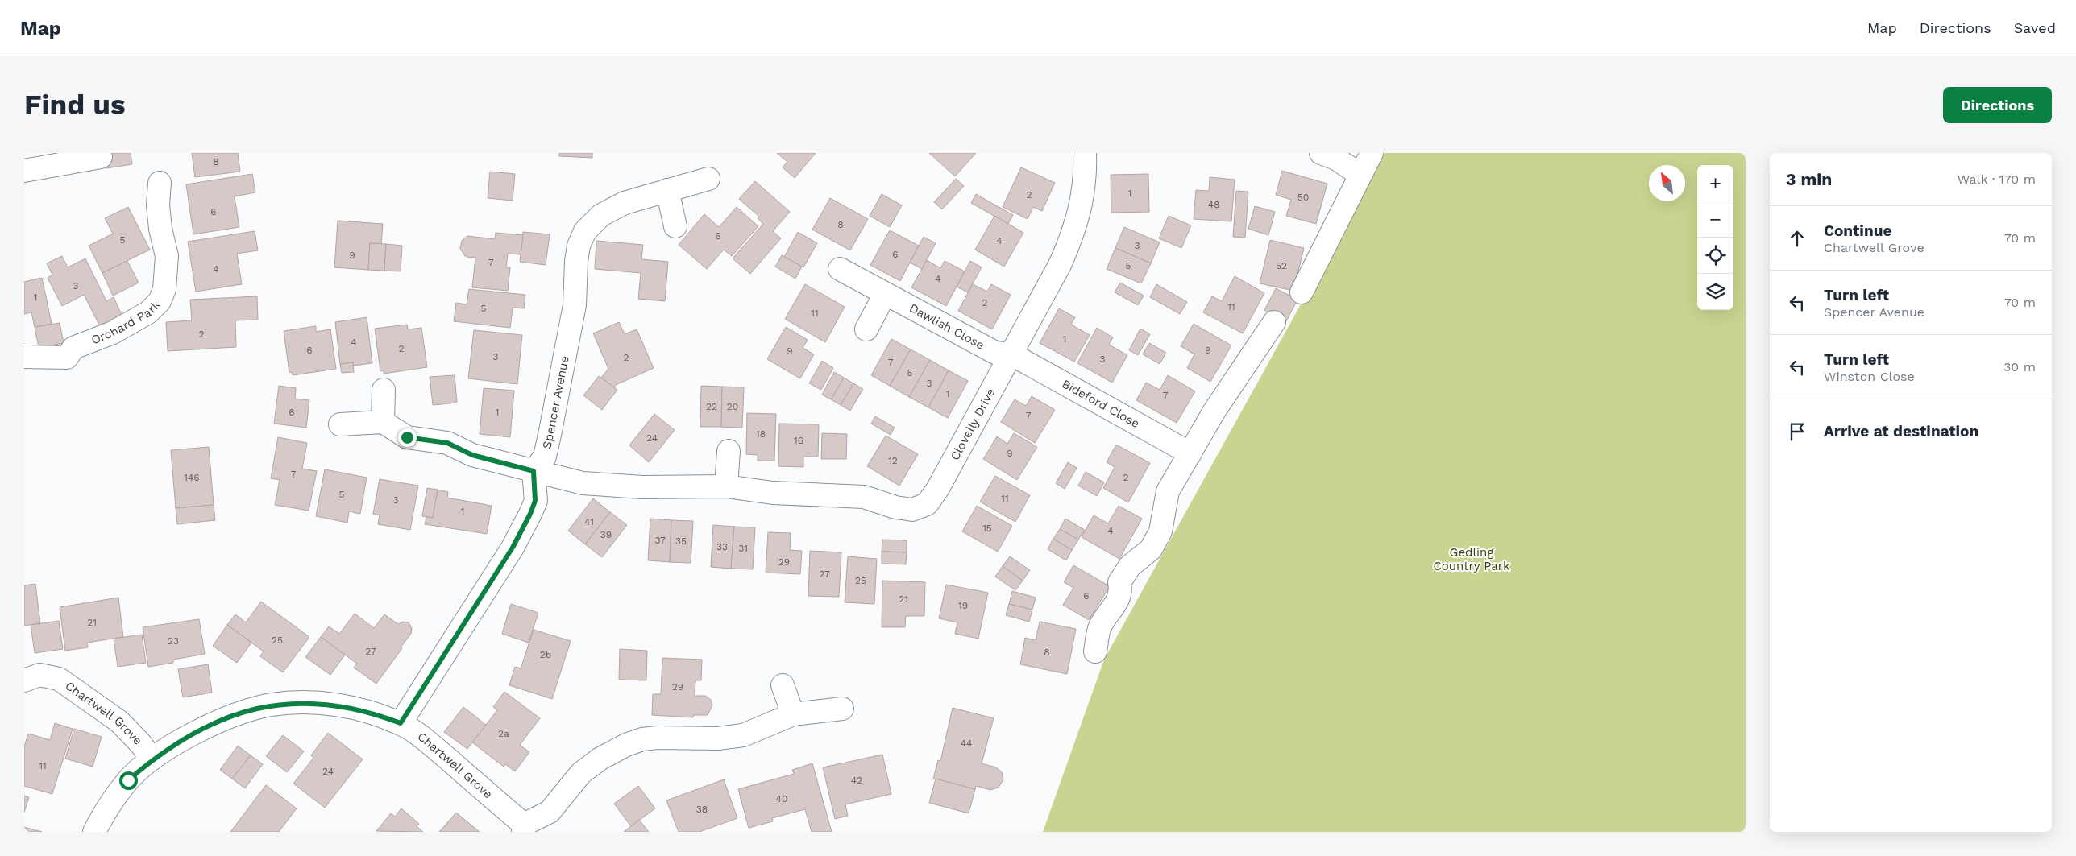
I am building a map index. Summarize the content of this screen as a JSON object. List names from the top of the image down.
{
  "streets": {
    "street": [
      "Orchard Park",
      "Dawlish Close",
      "Spencer Avenue",
      "Bideford Close",
      "Clovelly Drive",
      "Chartwell Grove"
    ]
  },
  "crossings": [
    ["Dawlish Close", "Bideford Close"],
    ["Dawlish Close", "Clovelly Drive"],
    ["Spencer Avenue", "Clovelly Drive"],
    ["Bideford Close", "Clovelly Drive"]
  ],
  "parks": ["Gedling Country Park"],
  "house_numbers": [
    "8",
    "1",
    "2",
    "50",
    "48",
    "6",
    "8",
    "6",
    "5",
    "4",
    "3",
    "6",
    "9",
    "7",
    "5",
    "52",
    "4",
    "4",
    "3",
    "1",
    "2",
    "11",
    "5",
    "11",
    "2",
    "1",
    "4",
    "2",
    "6",
    "9",
    "9",
    "3",
    "2",
    "3",
    "7",
    "5",
    "3",
    "1",
    "7",
    "22",
    "20",
    "6",
    "1",
    "7",
    "18",
    "24",
    "16",
    "9",
    "12",
    "7",
    "146",
    "2",
    "5",
    "11",
    "3",
    "1",
    "41",
    "15",
    "4",
    "39",
    "37",
    "35",
    "33",
    "31",
    "29",
    "27",
    "25",
    "6",
    "21",
    "19",
    "21",
    "25",
    "23",
    "27",
    "8",
    "2b",
    "29",
    "2a",
    "44",
    "11",
    "24",
    "42",
    "40",
    "38"
  ],
  "north": "top left",
  "page": {
    "header": "Map",
    "nav": ["Map", "Directions", "Saved"],
    "buttons": "Directions",
    "title": "Find us",
    "heading": ["3 min", "Walk · 170 m"],
    "map_buttons": ["+", "−"],
    "list": [
      ["Continue", "Chartwell Grove", "70 m"],
      ["Turn left", "Spencer Avenue", "70 m"],
      ["Turn left", "Winston Close", "30 m"],
      "Arrive at destination"
    ]
  }
}
